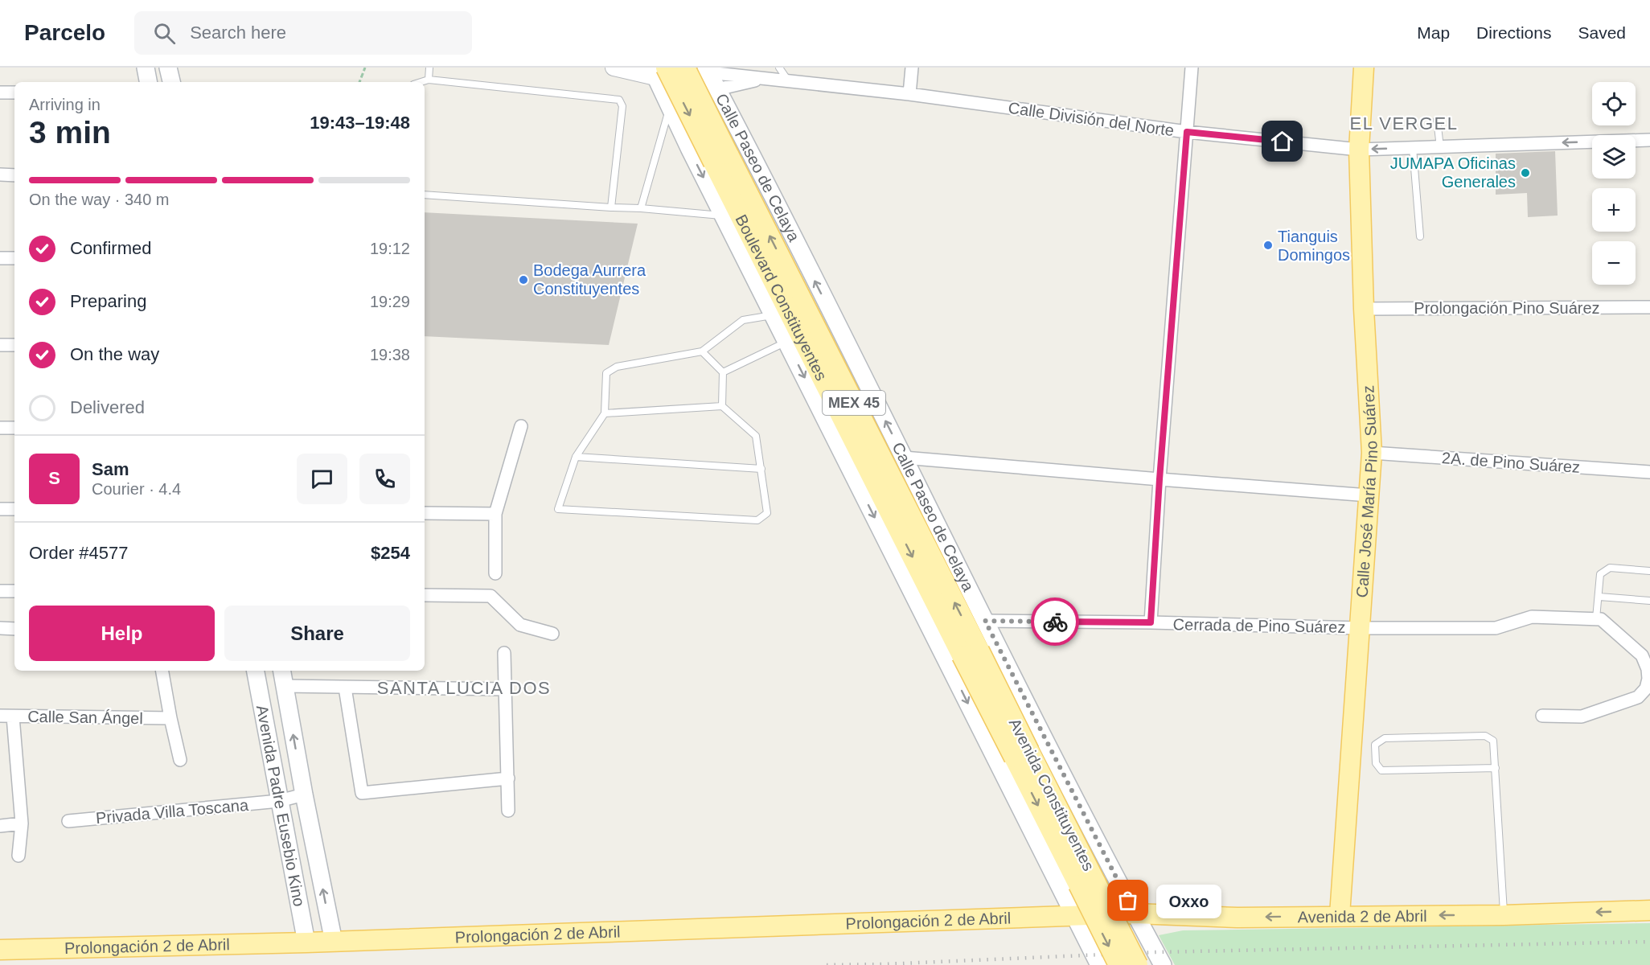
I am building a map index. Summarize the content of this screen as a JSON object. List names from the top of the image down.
{
  "streets": {
    "main road": [
      "Calle Paseo de Celaya",
      "Boulevard Constituyentes",
      "MEX 45",
      "Calle José María Pino Suárez",
      "Avenida Constituyentes",
      "Avenida Padre Eusebio Kino",
      "Avenida 2 de Abril",
      "Prolongación 2 de Abril"
    ],
    "street": [
      "Calle División del Norte",
      "Prolongación Pino Suárez",
      "2A. de Pino Suárez",
      "Cerrada de Pino Suárez",
      "Calle San Ángel",
      "Privada Villa Toscana"
    ]
  },
  "crossings": [
    ["Calle División del Norte", "Calle Paseo de Celaya"],
    ["Calle División del Norte", "Boulevard Constituyentes"],
    ["Calle División del Norte", "Calle José María Pino Suárez"],
    ["Calle Paseo de Celaya", "Cerrada de Pino Suárez"],
    ["Calle Paseo de Celaya", "Avenida 2 de Abril"],
    ["Boulevard Constituyentes", "Avenida Constituyentes"],
    ["Prolongación Pino Suárez", "Calle José María Pino Suárez"],
    ["2A. de Pino Suárez", "Calle José María Pino Suárez"],
    ["Calle José María Pino Suárez", "Cerrada de Pino Suárez"],
    ["Calle José María Pino Suárez", "Avenida 2 de Abril"],
    ["Avenida Padre Eusebio Kino", "Privada Villa Toscana"],
    ["Avenida Padre Eusebio Kino", "Prolongación 2 de Abril"],
    ["Avenida 2 de Abril", "Prolongación 2 de Abril"]
  ],
  "one_way": ["Avenida 2 de Abril"],
  "districts": ["EL VERGEL", "SANTA LUCIA DOS"],
  "places": [
    "JUMAPA Oficinas Generales",
    "Tianguis Domingos",
    "Bodega Aurrera Constituyentes",
    "Oxxo"
  ],
  "page": {
    "header": "Parcelo",
    "search": "Search here",
    "nav": ["Map", "Directions", "Saved"],
    "map_buttons": ["+", "−"],
    "heading": ["3 min", "Arriving in", "19:43–19:48"],
    "panel": [
      "Sam",
      "Courier · 4.4",
      "Order #4577",
      "$254"
    ],
    "bar": "On the way · 340 m",
    "list": [
      ["Confirmed", "19:12"],
      ["Preparing", "19:29"],
      ["On the way", "19:38"],
      "Delivered"
    ],
    "round": "S",
    "buttons": ["Help", "Share"],
    "bubble": "Oxxo"
  }
}
